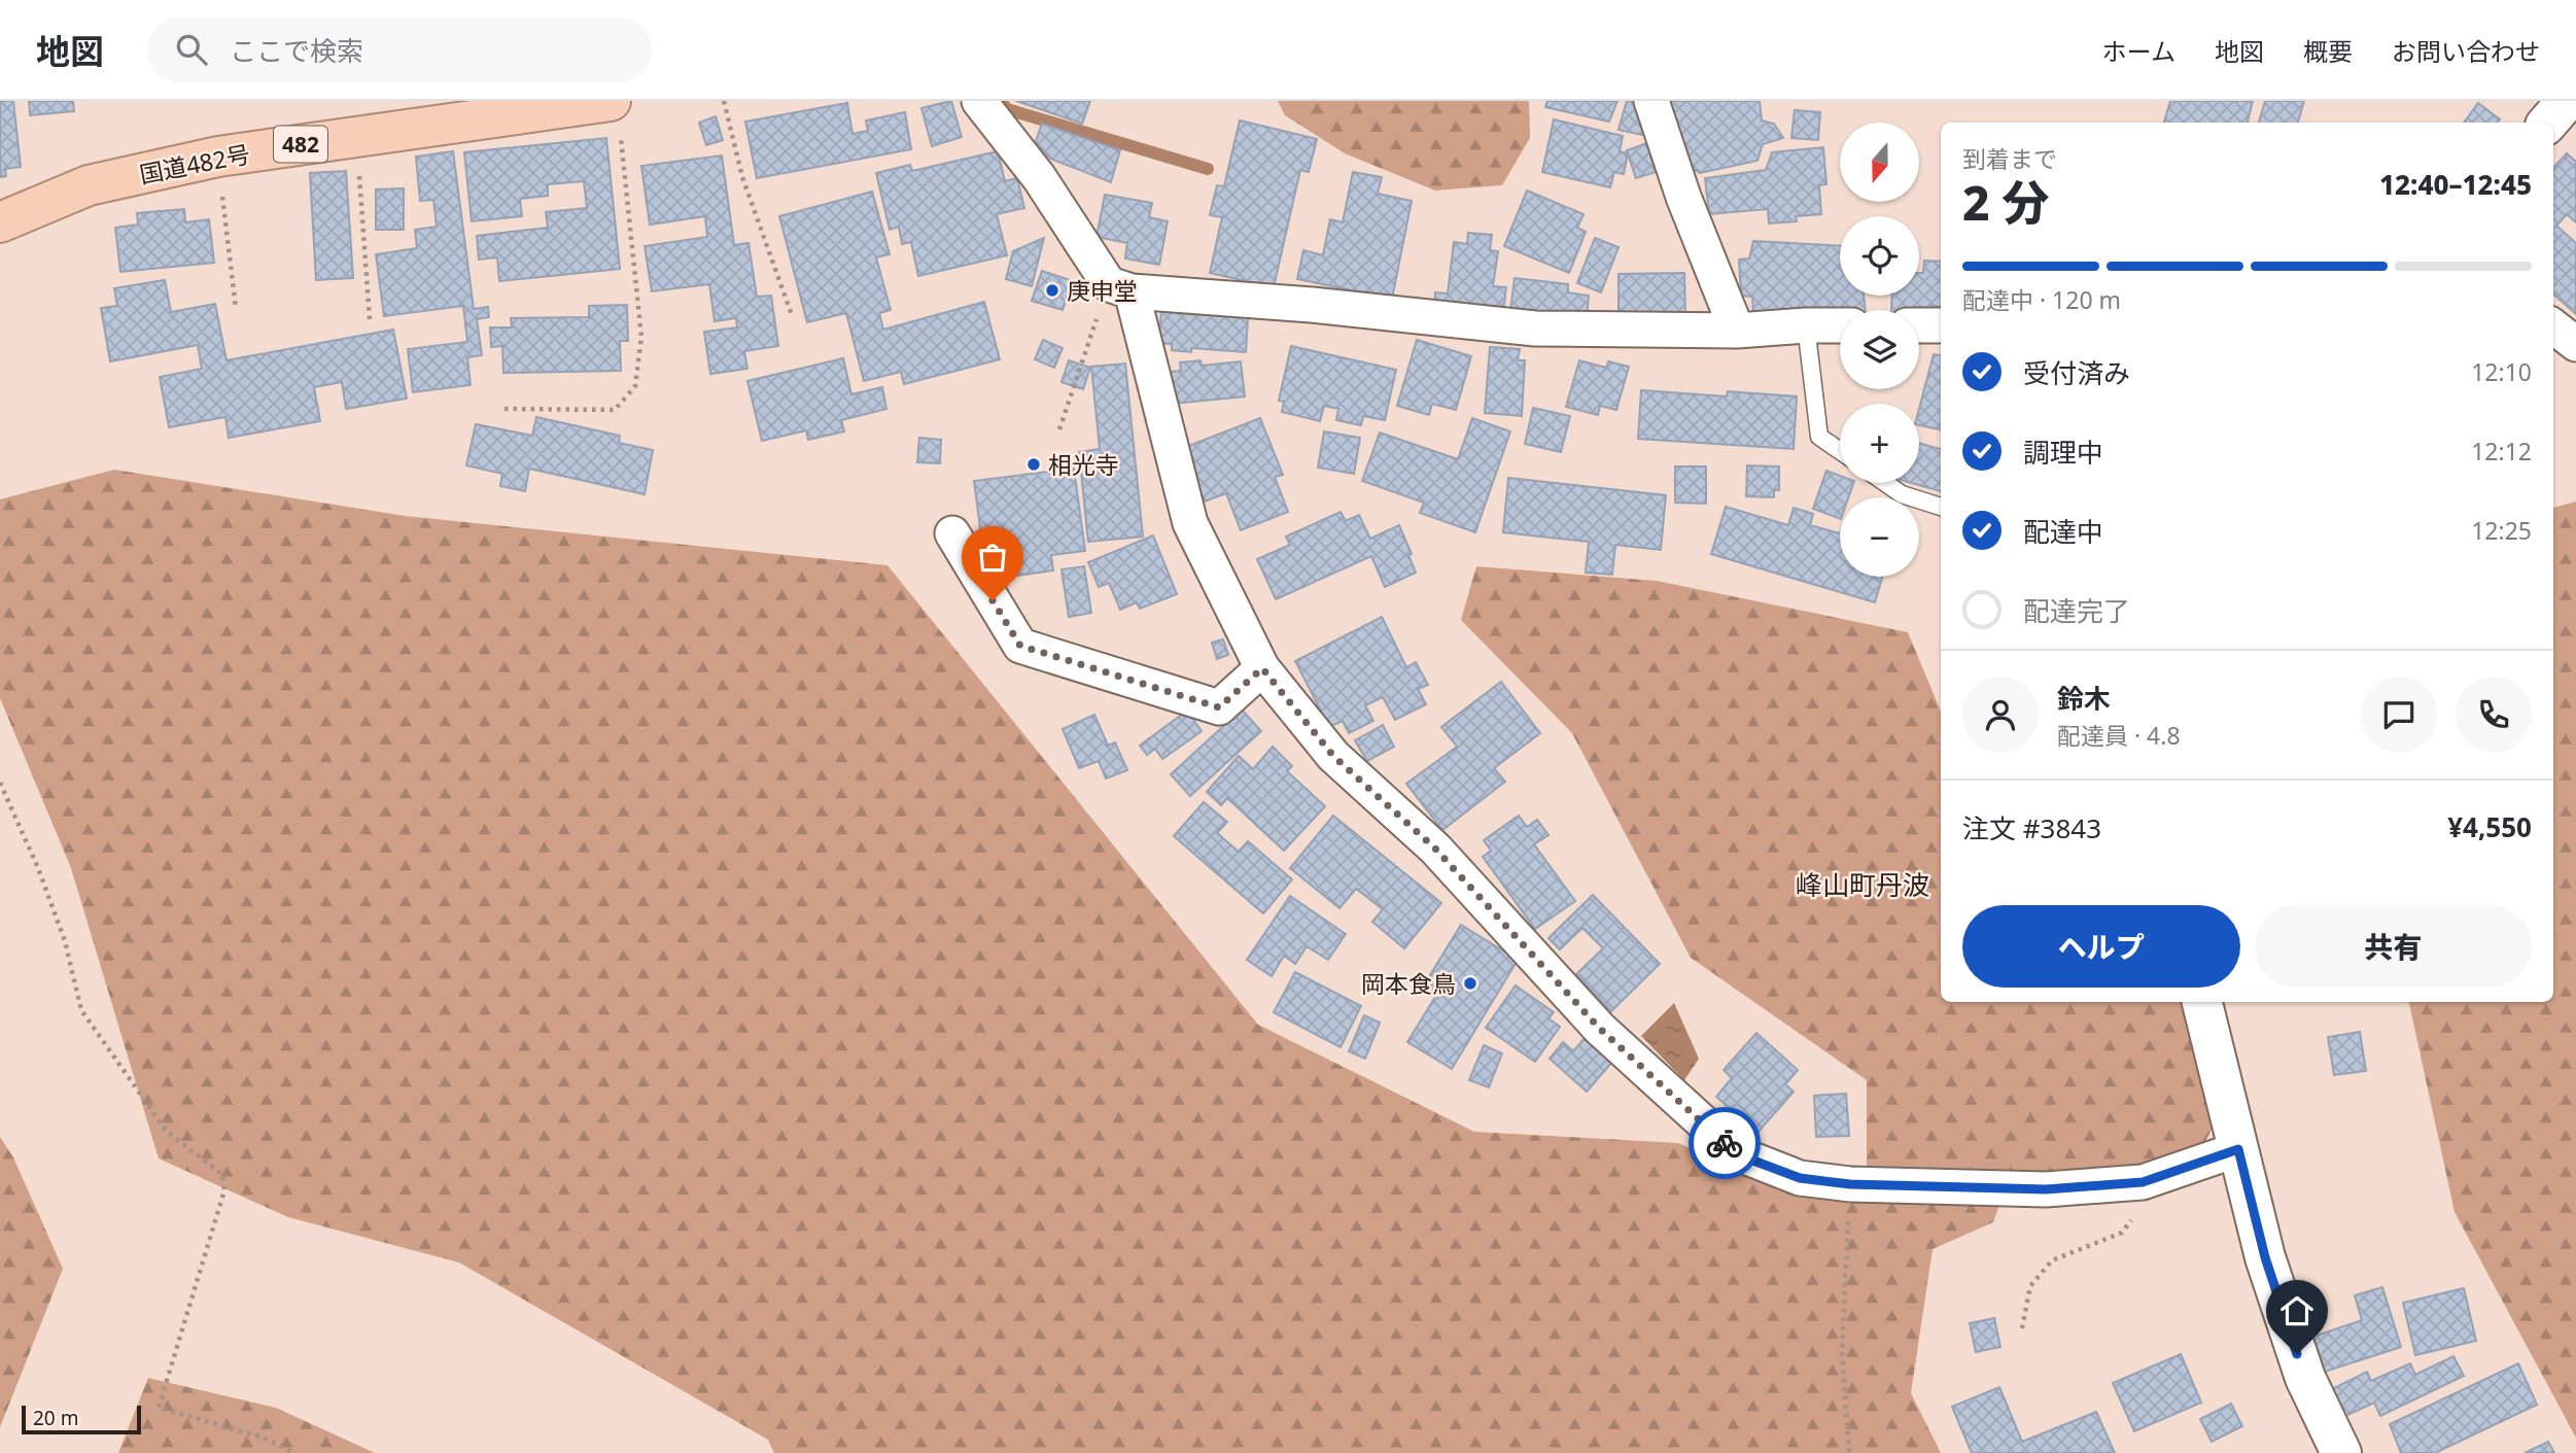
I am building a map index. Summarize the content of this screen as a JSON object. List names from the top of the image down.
{
  "streets": {
    "highway": ["482", "国道482号"]
  },
  "districts": ["峰山町丹波"],
  "places": ["庚申堂", "相光寺", "岡本食鳥"],
  "scale_bar": "20 m",
  "north": "bottom",
  "page": {
    "header": "地図",
    "search": "ここで検索",
    "nav": [
      "ホーム",
      "地図",
      "概要",
      "お問い合わせ"
    ],
    "map_buttons": ["+", "−"],
    "heading": ["2 分", "到着まで", "12:40–12:45"],
    "panel": [
      "鈴木",
      "配達員 · 4.8",
      "注文 #3843",
      "¥4,550"
    ],
    "bar": "配達中 · 120 m",
    "list": [
      ["受付済み", "12:10"],
      ["調理中", "12:12"],
      ["配達中", "12:25"],
      "配達完了"
    ],
    "buttons": ["ヘルプ", "共有"],
    "scale": "20 m"
  }
}
